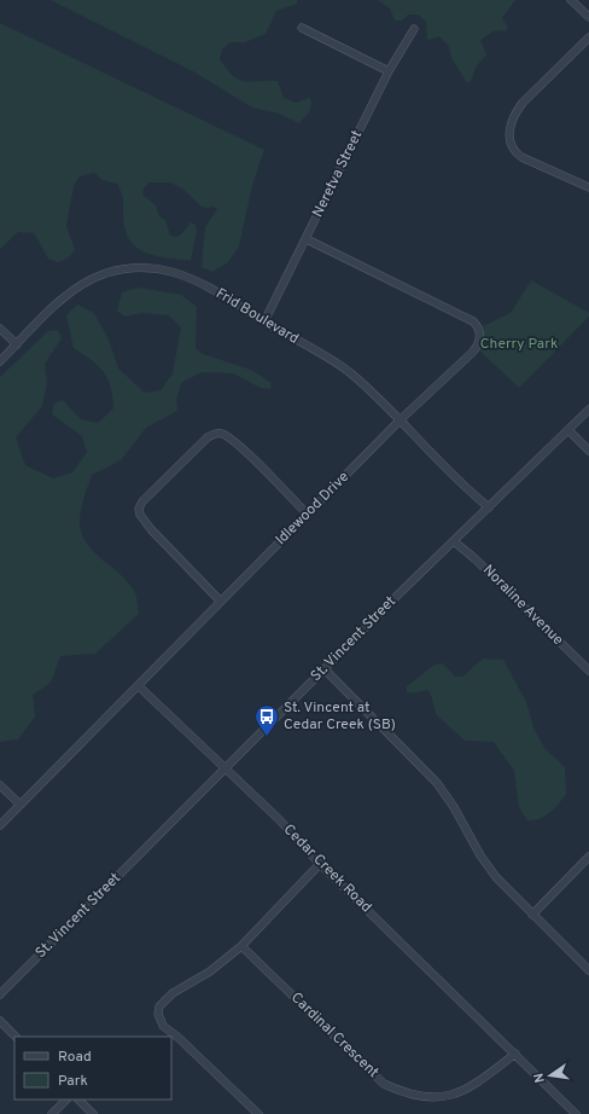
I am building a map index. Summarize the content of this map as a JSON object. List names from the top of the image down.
{
  "streets": {
    "street": [
      "Neretva Street",
      "Frid Boulevard",
      "Idlewood Drive",
      "Noraline Avenue",
      "St. Vincent Street",
      "Cedar Creek Road",
      "Cardinal Crescent"
    ]
  },
  "crossings": [
    ["Neretva Street", "Frid Boulevard"],
    ["Neretva Street", "Idlewood Drive"],
    ["Frid Boulevard", "Idlewood Drive"],
    ["Frid Boulevard", "St. Vincent Street"],
    ["Idlewood Drive", "Cedar Creek Road"],
    ["Noraline Avenue", "St. Vincent Street"],
    ["St. Vincent Street", "Cedar Creek Road"],
    ["Cedar Creek Road", "Cardinal Crescent"]
  ],
  "parks": ["Cherry Park"],
  "places": {
    "bus stop": ["St. Vincent at Cedar Creek (SB)"]
  },
  "legend": ["Road", "Park"],
  "north": "left"
}
